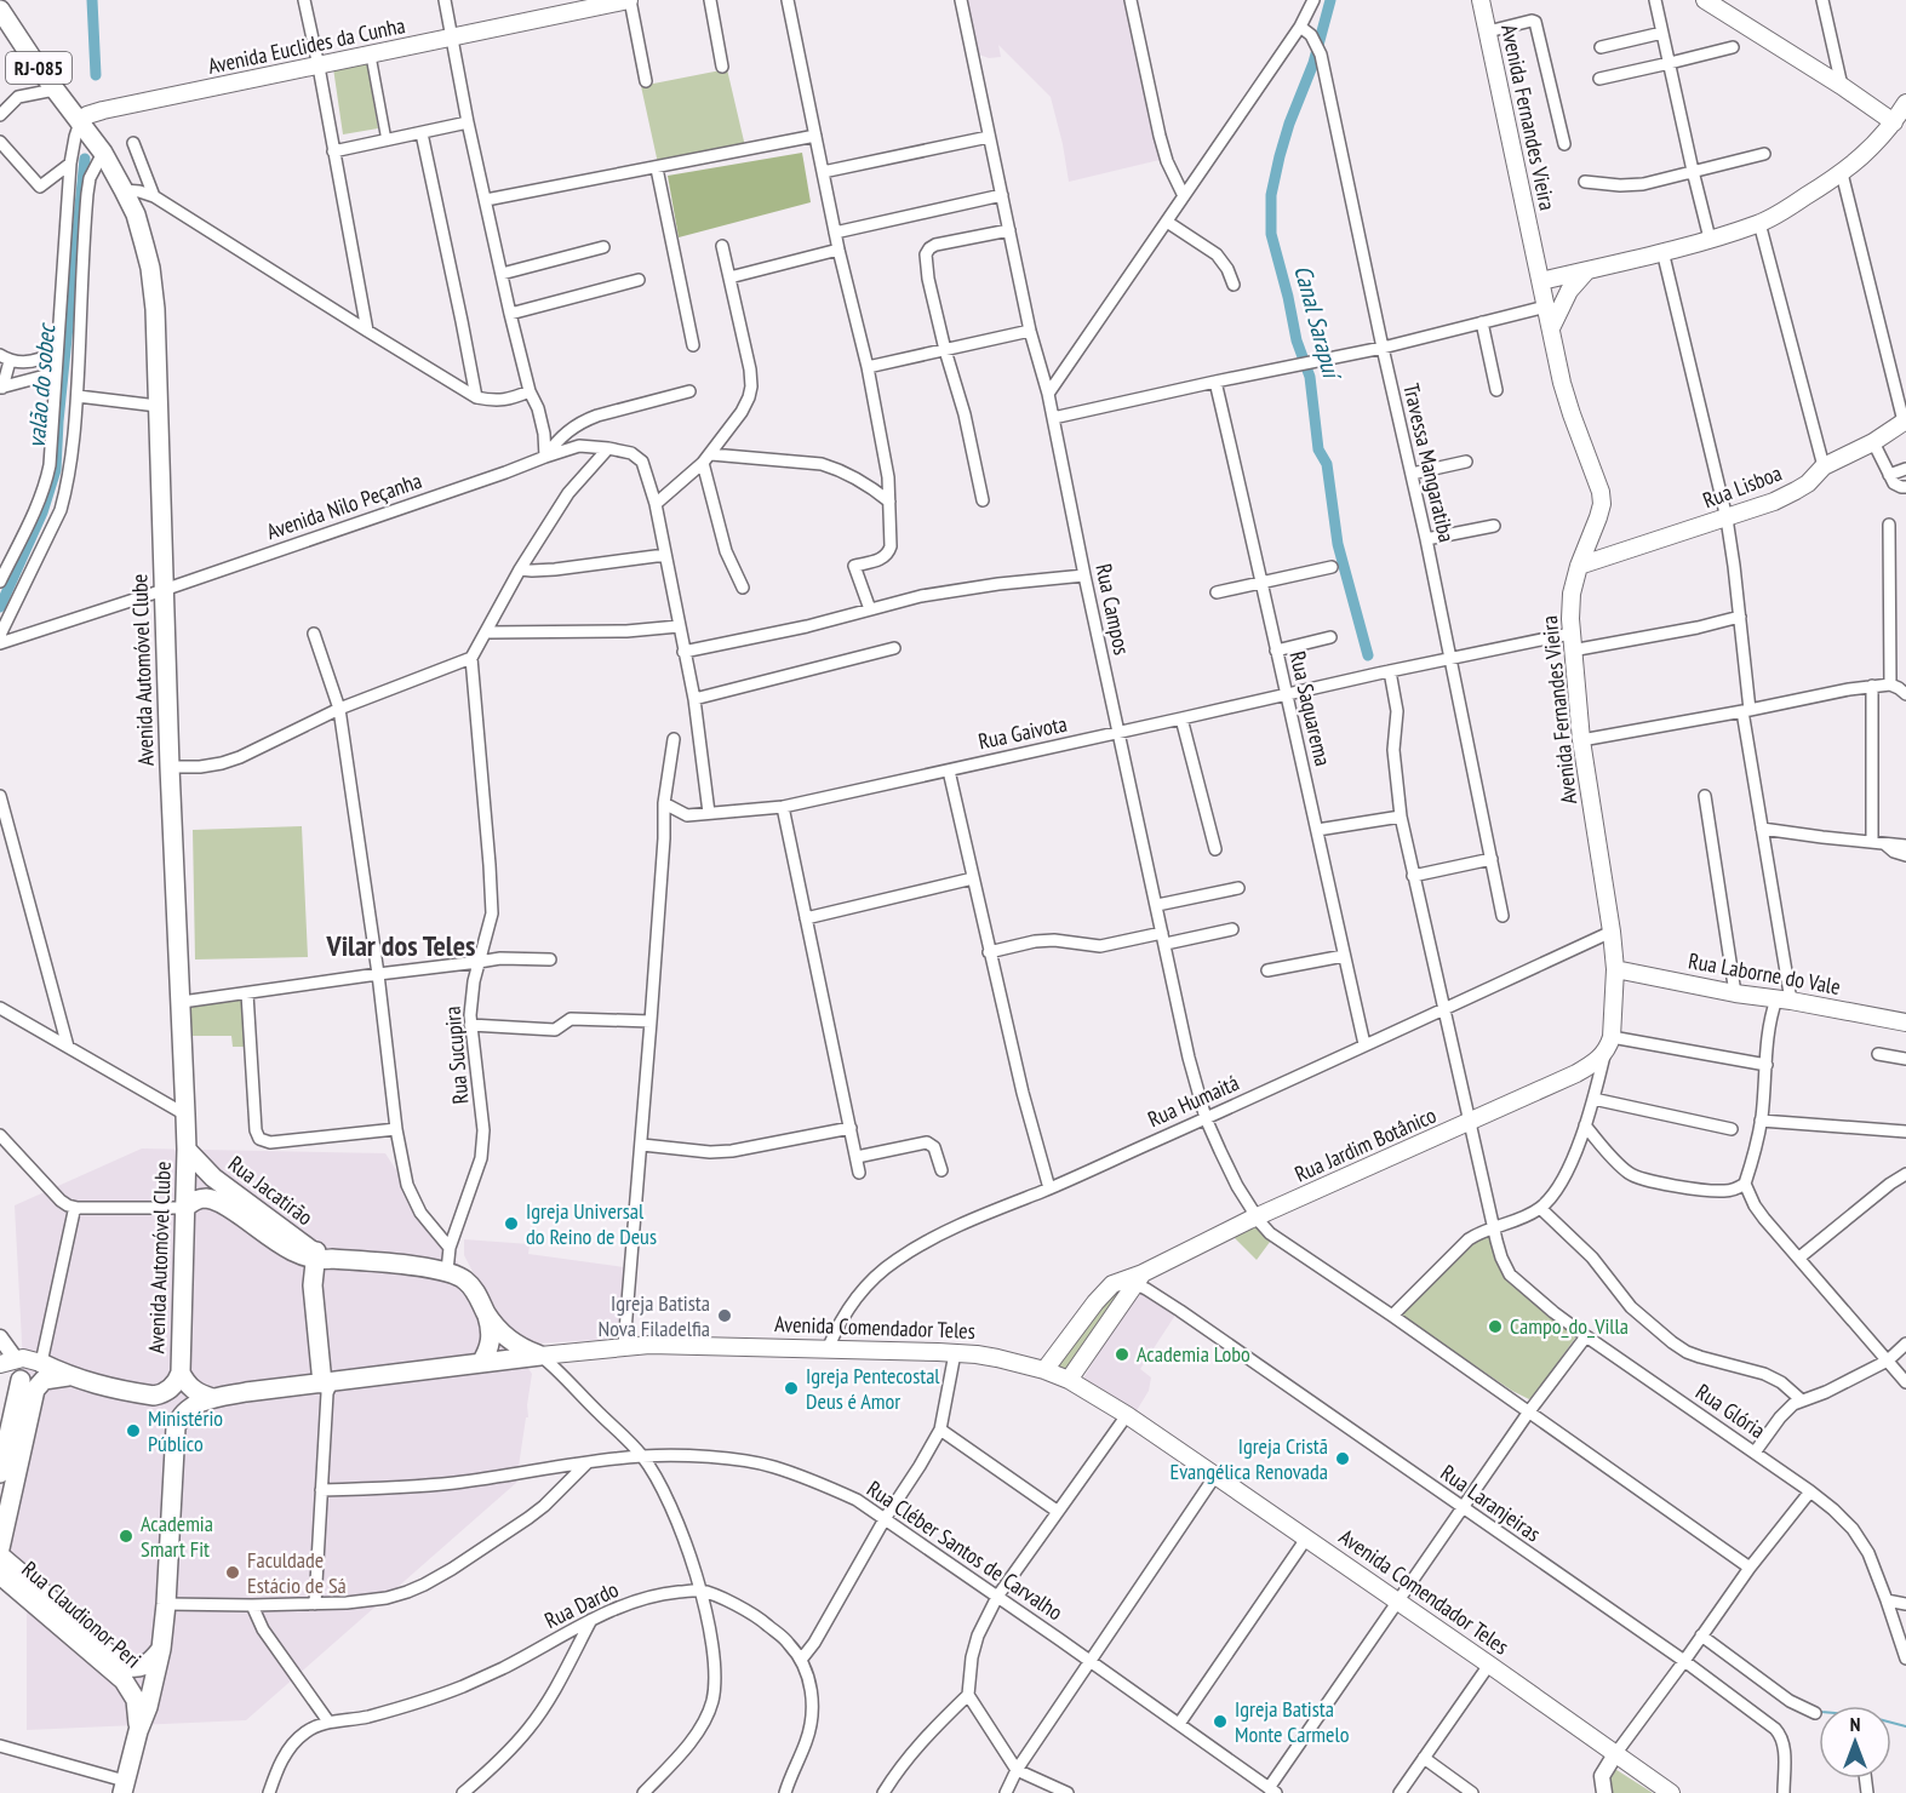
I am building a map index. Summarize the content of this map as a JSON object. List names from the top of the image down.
{
  "streets": {
    "main road": [
      "Avenida Euclides da Cunha",
      "RJ-085",
      "Avenida Fernandes Vieira",
      "Rua Lisboa",
      "Avenida Automóvel Clube",
      "Rua Laborne do Vale",
      "Rua Jardim Botânico",
      "Rua Jacatirão",
      "Avenida Comendador Teles",
      "Rua Claudionor Peri"
    ],
    "street": [
      "Travessa Mangaratiba",
      "Avenida Nilo Peçanha",
      "Rua Campos",
      "Rua Saquarema",
      "Rua Gaivota",
      "Rua Sucupira",
      "Rua Humaitá",
      "Rua Glória",
      "Rua Laranjeiras",
      "Rua Cléber Santos de Carvalho",
      "Rua Dardo"
    ]
  },
  "crossings": [
    ["Avenida Euclides da Cunha", "Avenida Automóvel Clube"],
    ["Avenida Fernandes Vieira", "Rua Lisboa"],
    ["Avenida Fernandes Vieira", "Rua Gaivota"],
    ["Avenida Fernandes Vieira", "Rua Laborne do Vale"],
    ["Avenida Fernandes Vieira", "Rua Humaitá"],
    ["Avenida Fernandes Vieira", "Rua Jardim Botânico"],
    ["Travessa Mangaratiba", "Rua Gaivota"],
    ["Avenida Nilo Peçanha", "Avenida Automóvel Clube"],
    ["Rua Campos", "Rua Gaivota"],
    ["Rua Campos", "Rua Humaitá"],
    ["Rua Campos", "Rua Jardim Botânico"],
    ["Avenida Automóvel Clube", "Rua Jacatirão"],
    ["Rua Saquarema", "Rua Gaivota"],
    ["Rua Saquarema", "Rua Humaitá"],
    ["Rua Sucupira", "Rua Jacatirão"],
    ["Rua Humaitá", "Avenida Comendador Teles"],
    ["Rua Jardim Botânico", "Avenida Comendador Teles"],
    ["Rua Jardim Botânico", "Rua Laranjeiras"]
  ],
  "districts": ["Vilar dos Teles"],
  "water": ["Canal Sarapuí", "valão do sobec"],
  "places": [
    "Igreja Universal do Reino de Deus",
    "Igreja Batista Nova Filadelfia",
    "Campo_do_Villa",
    "Academia Lobo",
    "Igreja Pentecostal Deus é Amor",
    "Ministério Público",
    "Igreja Cristã Evangélica Renovada",
    "Academia Smart Fit",
    "Faculdade Estácio de Sá",
    "Igreja Batista Monte Carmelo"
  ],
  "north": "top"
}
